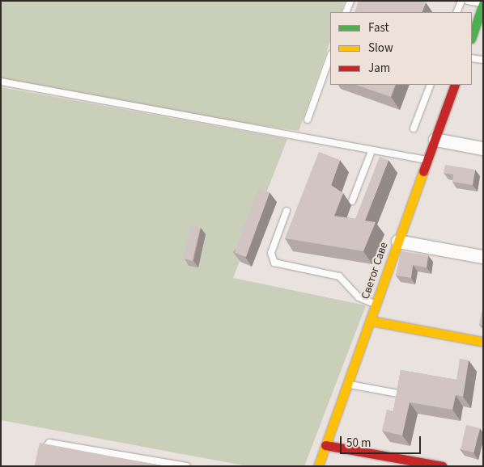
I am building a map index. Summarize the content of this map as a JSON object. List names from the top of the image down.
{
  "streets": {
    "street": ["Светог Саве"]
  },
  "legend": ["Fast", "Slow", "Jam"],
  "scale_bar": "50 m"
}
